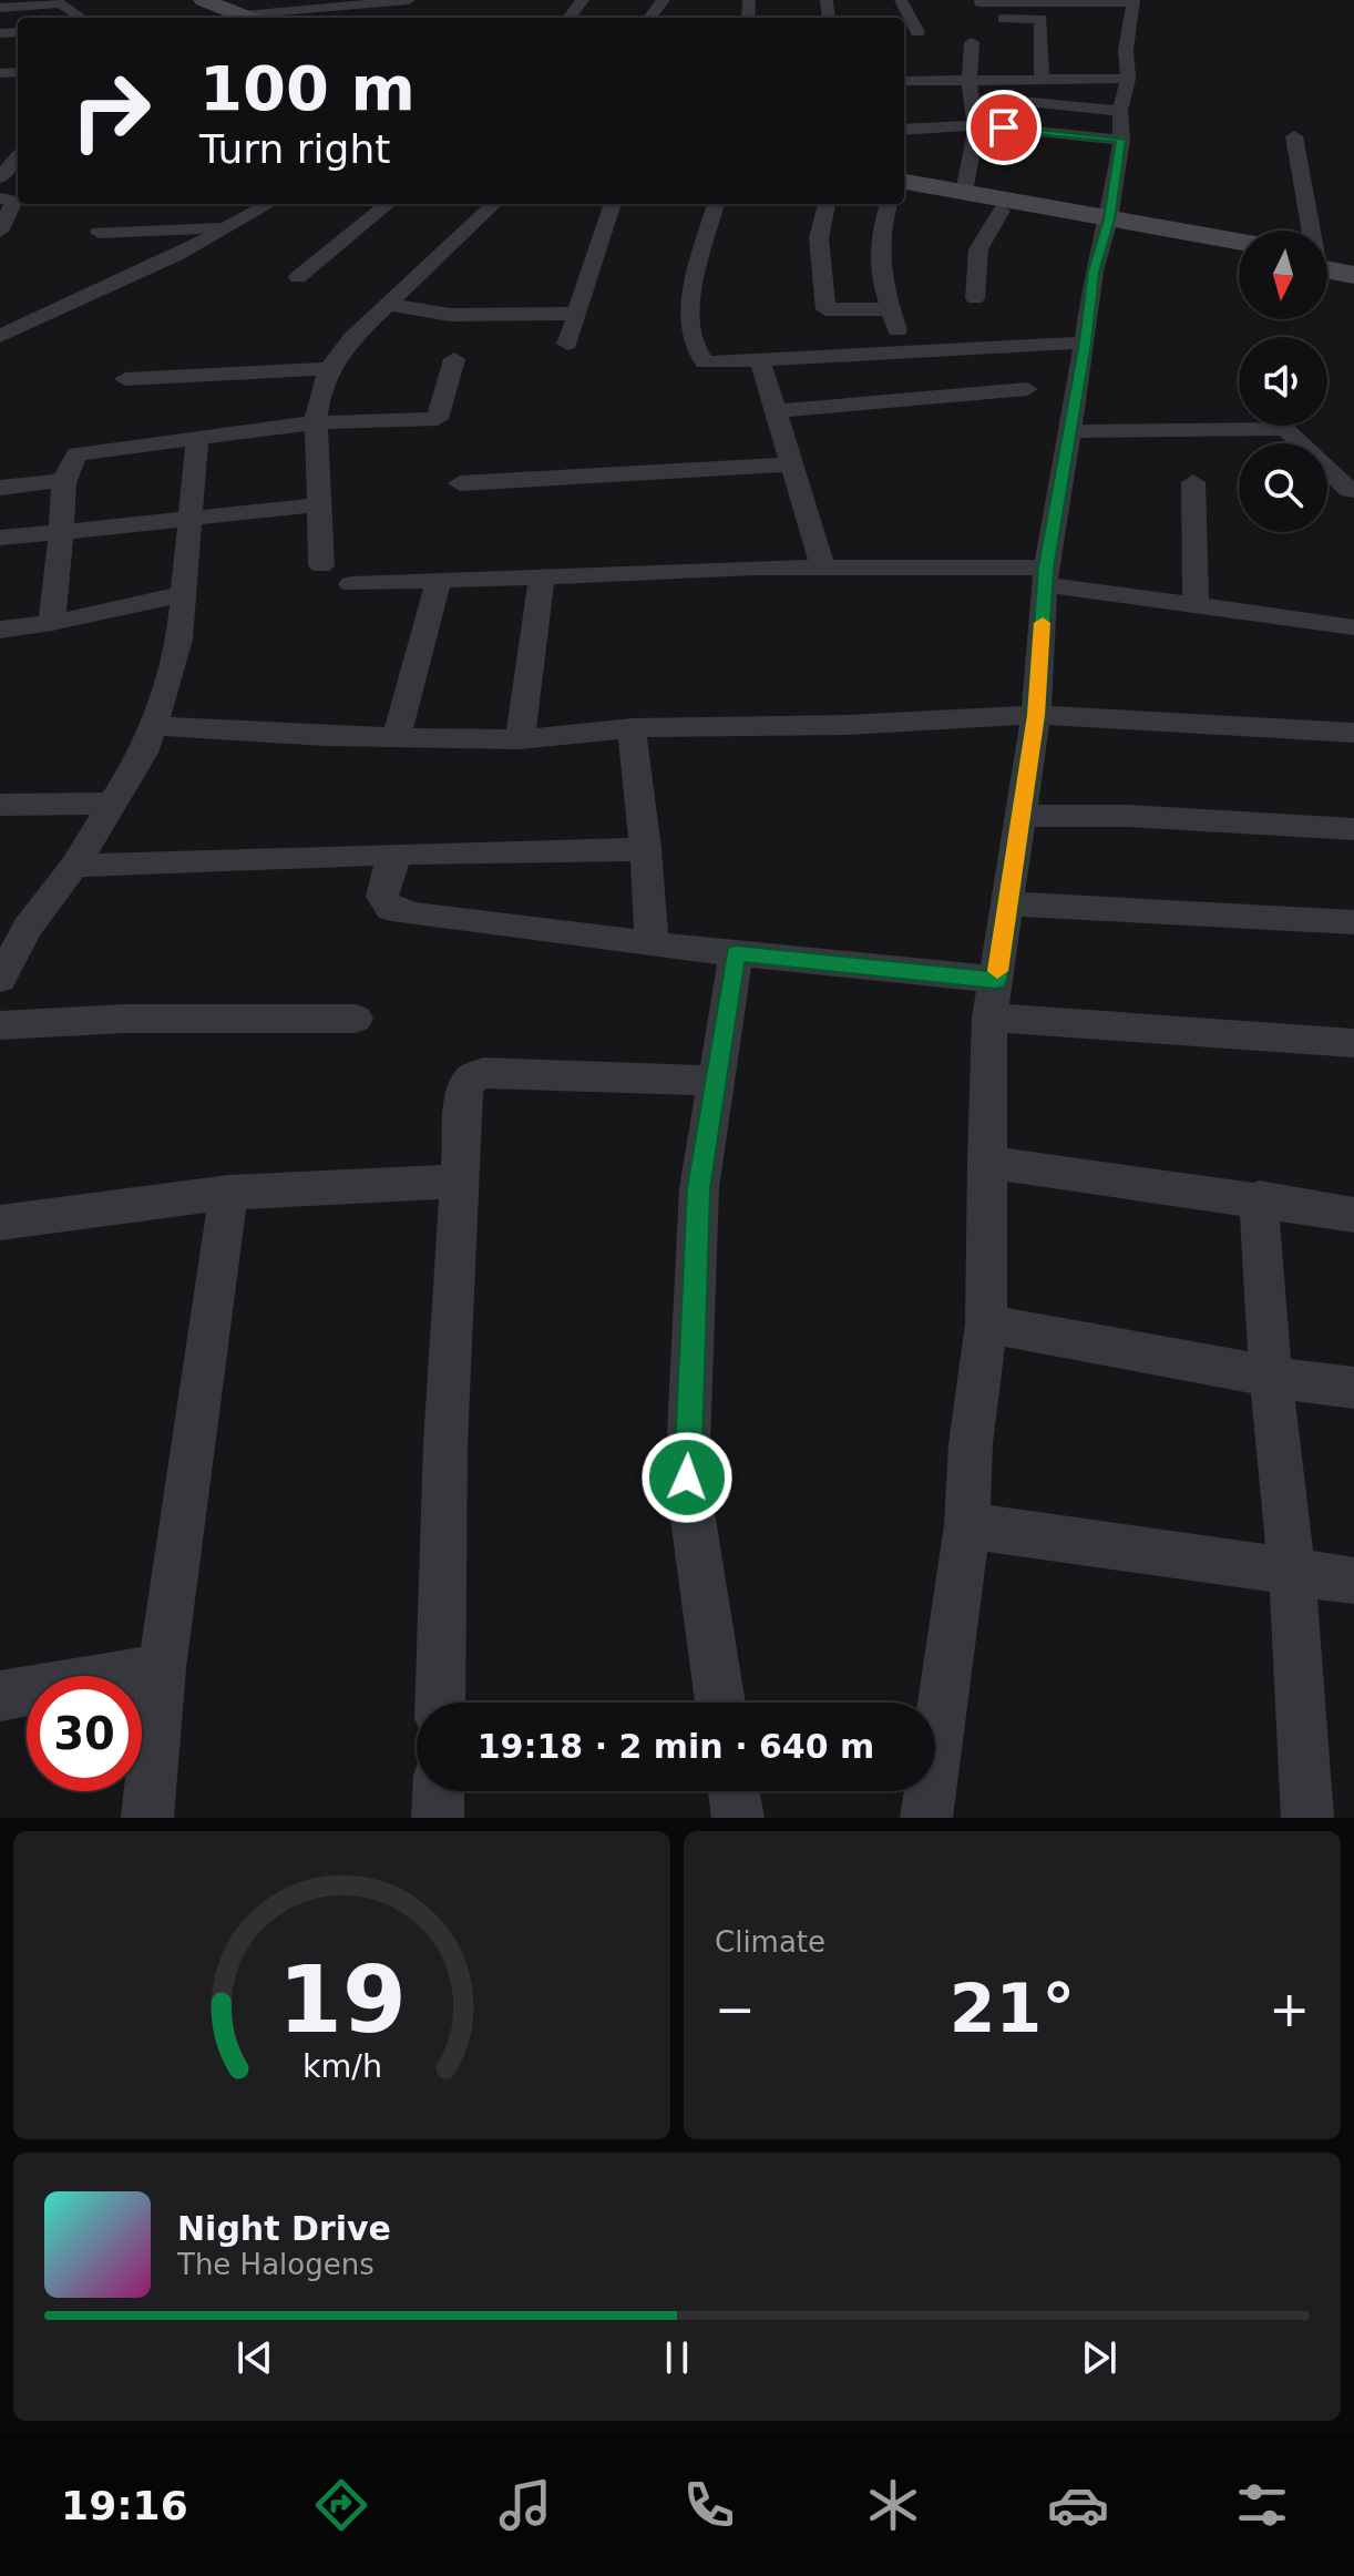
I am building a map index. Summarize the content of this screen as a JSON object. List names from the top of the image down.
{
  "north": "bottom",
  "page": {
    "turn": ["100 m", "Turn right"],
    "limit": "30",
    "trip": "19:18 · 2 min · 640 m",
    "tile": "Climate",
    "heat": ["−", "21°", "+"],
    "song": ["Night Drive", "The Halogens"],
    "tabs": "19:16",
    "gauge": ["19", "km/h"]
  }
}
